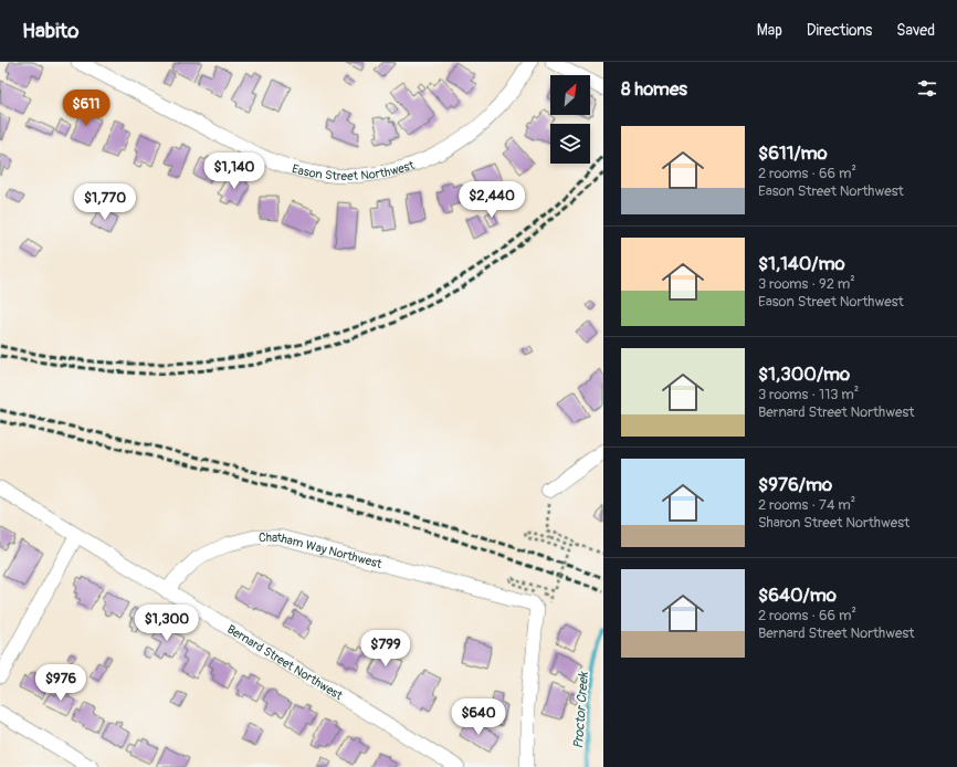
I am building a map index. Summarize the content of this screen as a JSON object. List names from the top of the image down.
{
  "streets": {
    "street": ["Eason Street Northwest", "Chatham Way Northwest", "Bernard Street Northwest"]
  },
  "crossings": [
    ["Chatham Way Northwest", "Bernard Street Northwest"]
  ],
  "water": ["Proctor Creek"],
  "north": "top right",
  "page": {
    "header": "Habito",
    "nav": ["Map", "Directions", "Saved"],
    "heading": "8 homes",
    "price": [
      "$611",
      "$1,140",
      "$2,440",
      "$1,770",
      "$1,300",
      "$799",
      "$976",
      "$640"
    ],
    "list": [
      {
        "name": "$611/mo",
        "note": "2 rooms · 66 m² · Eason Street Northwest"
      },
      {
        "name": "$1,140/mo",
        "note": "3 rooms · 92 m² · Eason Street Northwest"
      },
      {
        "name": "$1,300/mo",
        "note": "3 rooms · 113 m² · Bernard Street Northwest"
      },
      {
        "name": "$976/mo",
        "note": "2 rooms · 74 m² · Sharon Street Northwest"
      },
      {
        "name": "$640/mo",
        "note": "2 rooms · 66 m² · Bernard Street Northwest"
      }
    ]
  }
}
